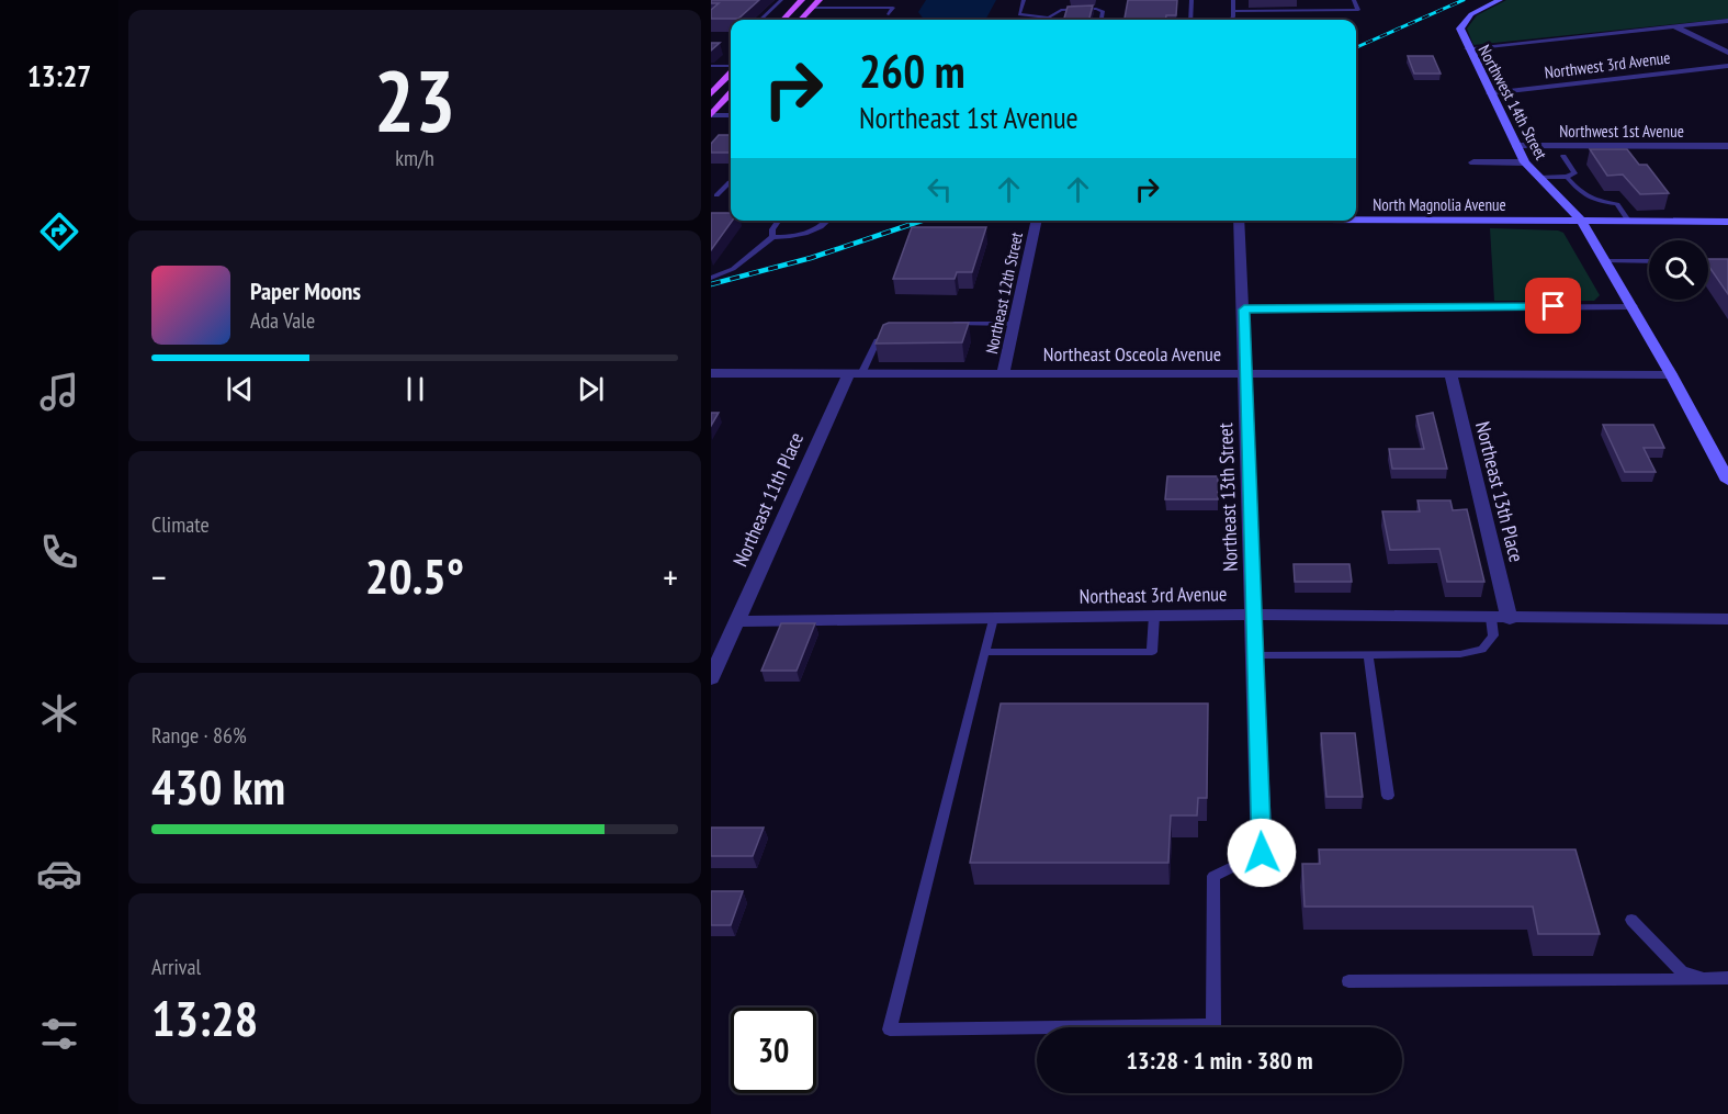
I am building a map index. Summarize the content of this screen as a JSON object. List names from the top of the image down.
{
  "streets": {
    "street": [
      "Northwest 3rd Avenue",
      "Northwest 14th Street",
      "Northwest 1st Avenue",
      "North Magnolia Avenue",
      "Northeast 12th Street",
      "Northeast Osceola Avenue",
      "Northeast 13th Place",
      "Northeast 13th Street",
      "Northeast 11th Place",
      "Northeast 3rd Avenue"
    ]
  },
  "crossings": [
    ["Northwest 3rd Avenue", "Northwest 14th Street"],
    ["Northwest 14th Street", "Northwest 1st Avenue"],
    ["Northwest 14th Street", "North Magnolia Avenue"],
    ["Northwest 14th Street", "Northeast Osceola Avenue"],
    ["Northeast 12th Street", "Northeast Osceola Avenue"],
    ["Northeast Osceola Avenue", "Northeast 13th Place"],
    ["Northeast Osceola Avenue", "Northeast 13th Street"],
    ["Northeast Osceola Avenue", "Northeast 11th Place"],
    ["Northeast 13th Place", "Northeast 3rd Avenue"],
    ["Northeast 13th Street", "Northeast 3rd Avenue"],
    ["Northeast 11th Place", "Northeast 3rd Avenue"]
  ],
  "page": {
    "tabs": "13:27",
    "tile": [
      ["23", "km/h"],
      "Climate",
      ["Range · 86%", "430 km"],
      ["Arrival", "13:28"]
    ],
    "turn": ["260 m", "Northeast 1st Avenue"],
    "song": ["Paper Moons", "Ada Vale"],
    "heat": ["−", "20.5°", "+"],
    "limit": "30",
    "trip": "13:28 · 1 min · 380 m"
  }
}
